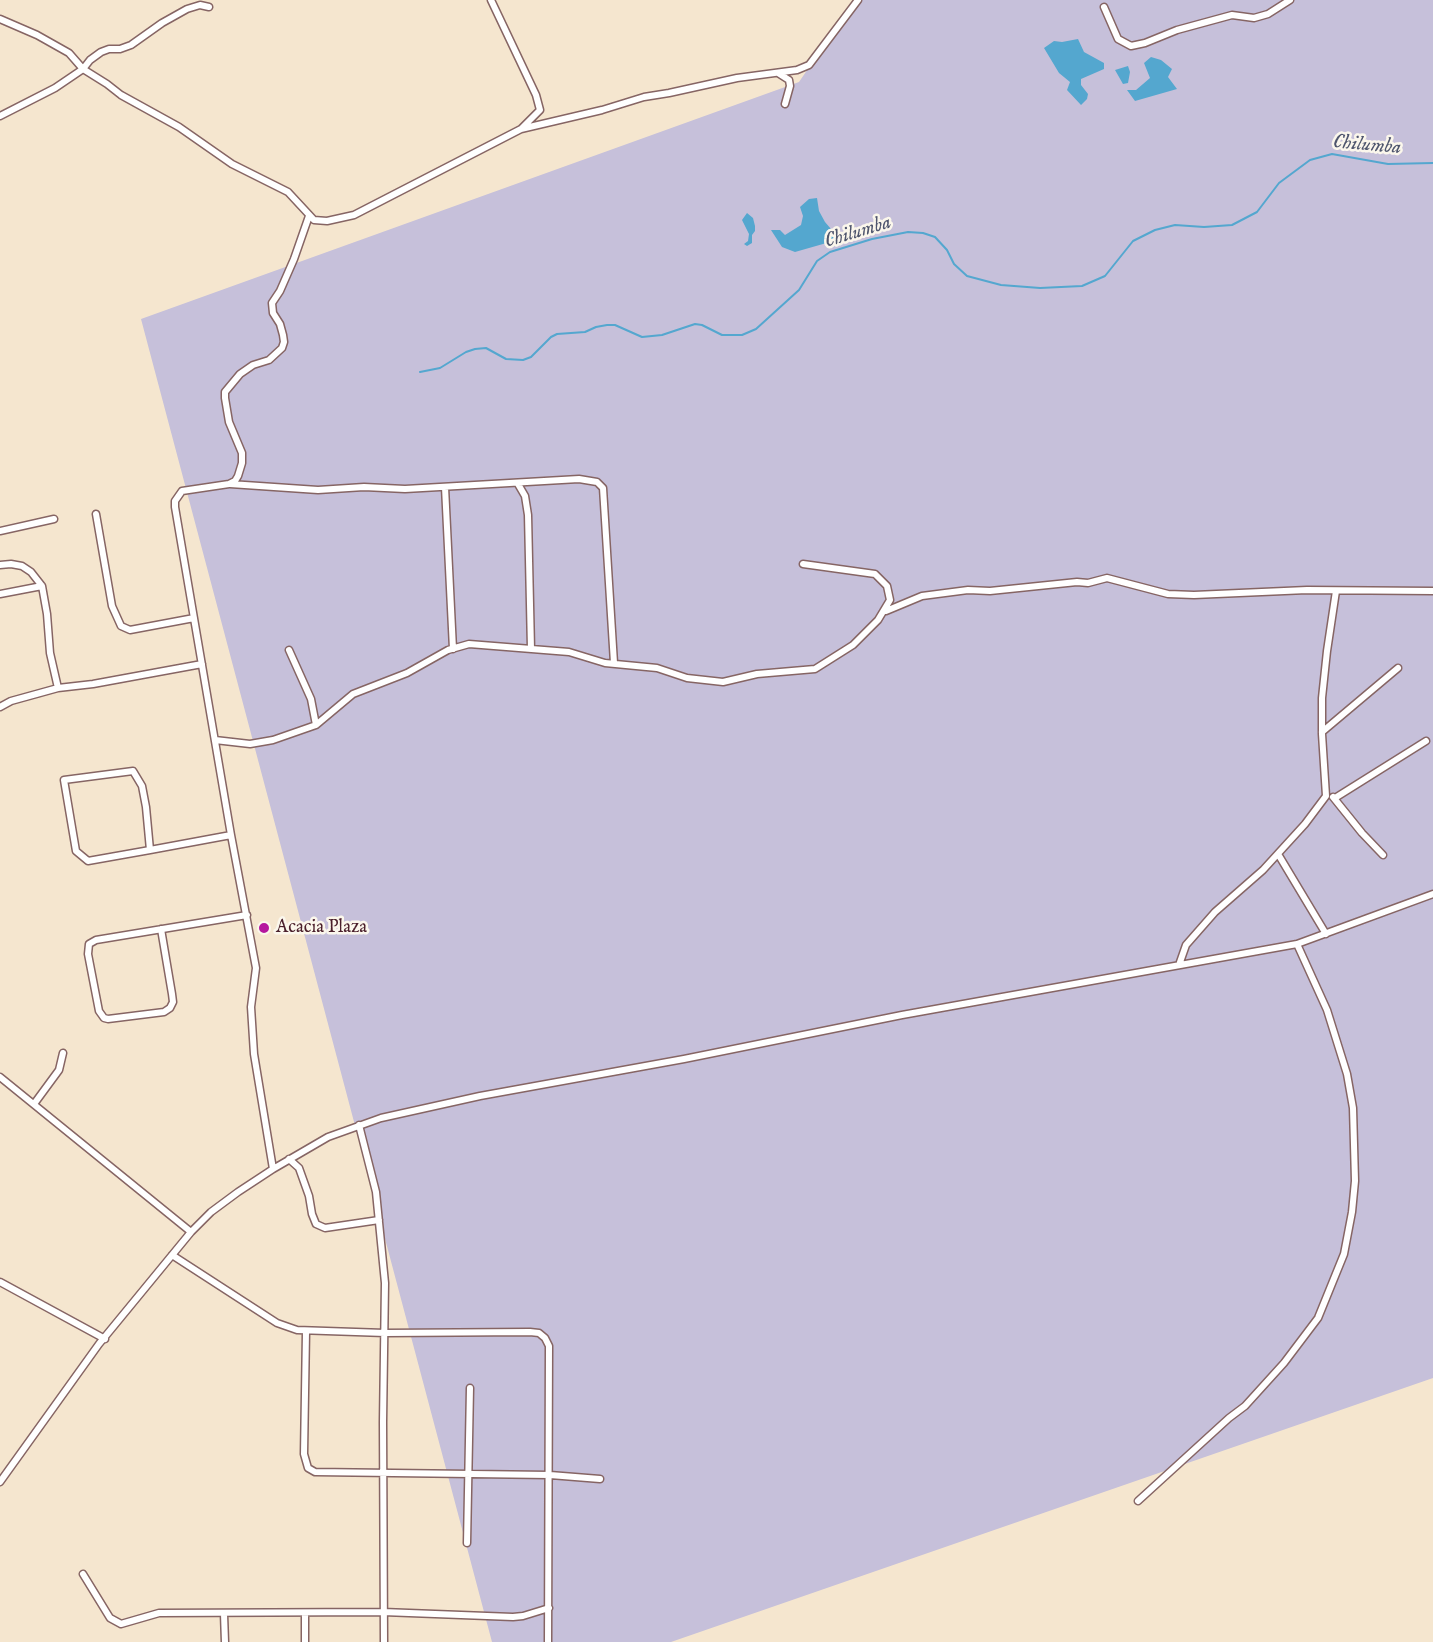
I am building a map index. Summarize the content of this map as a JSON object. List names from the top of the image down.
{
  "water": ["Chilumba"],
  "places": ["Acacia Plaza"]
}
